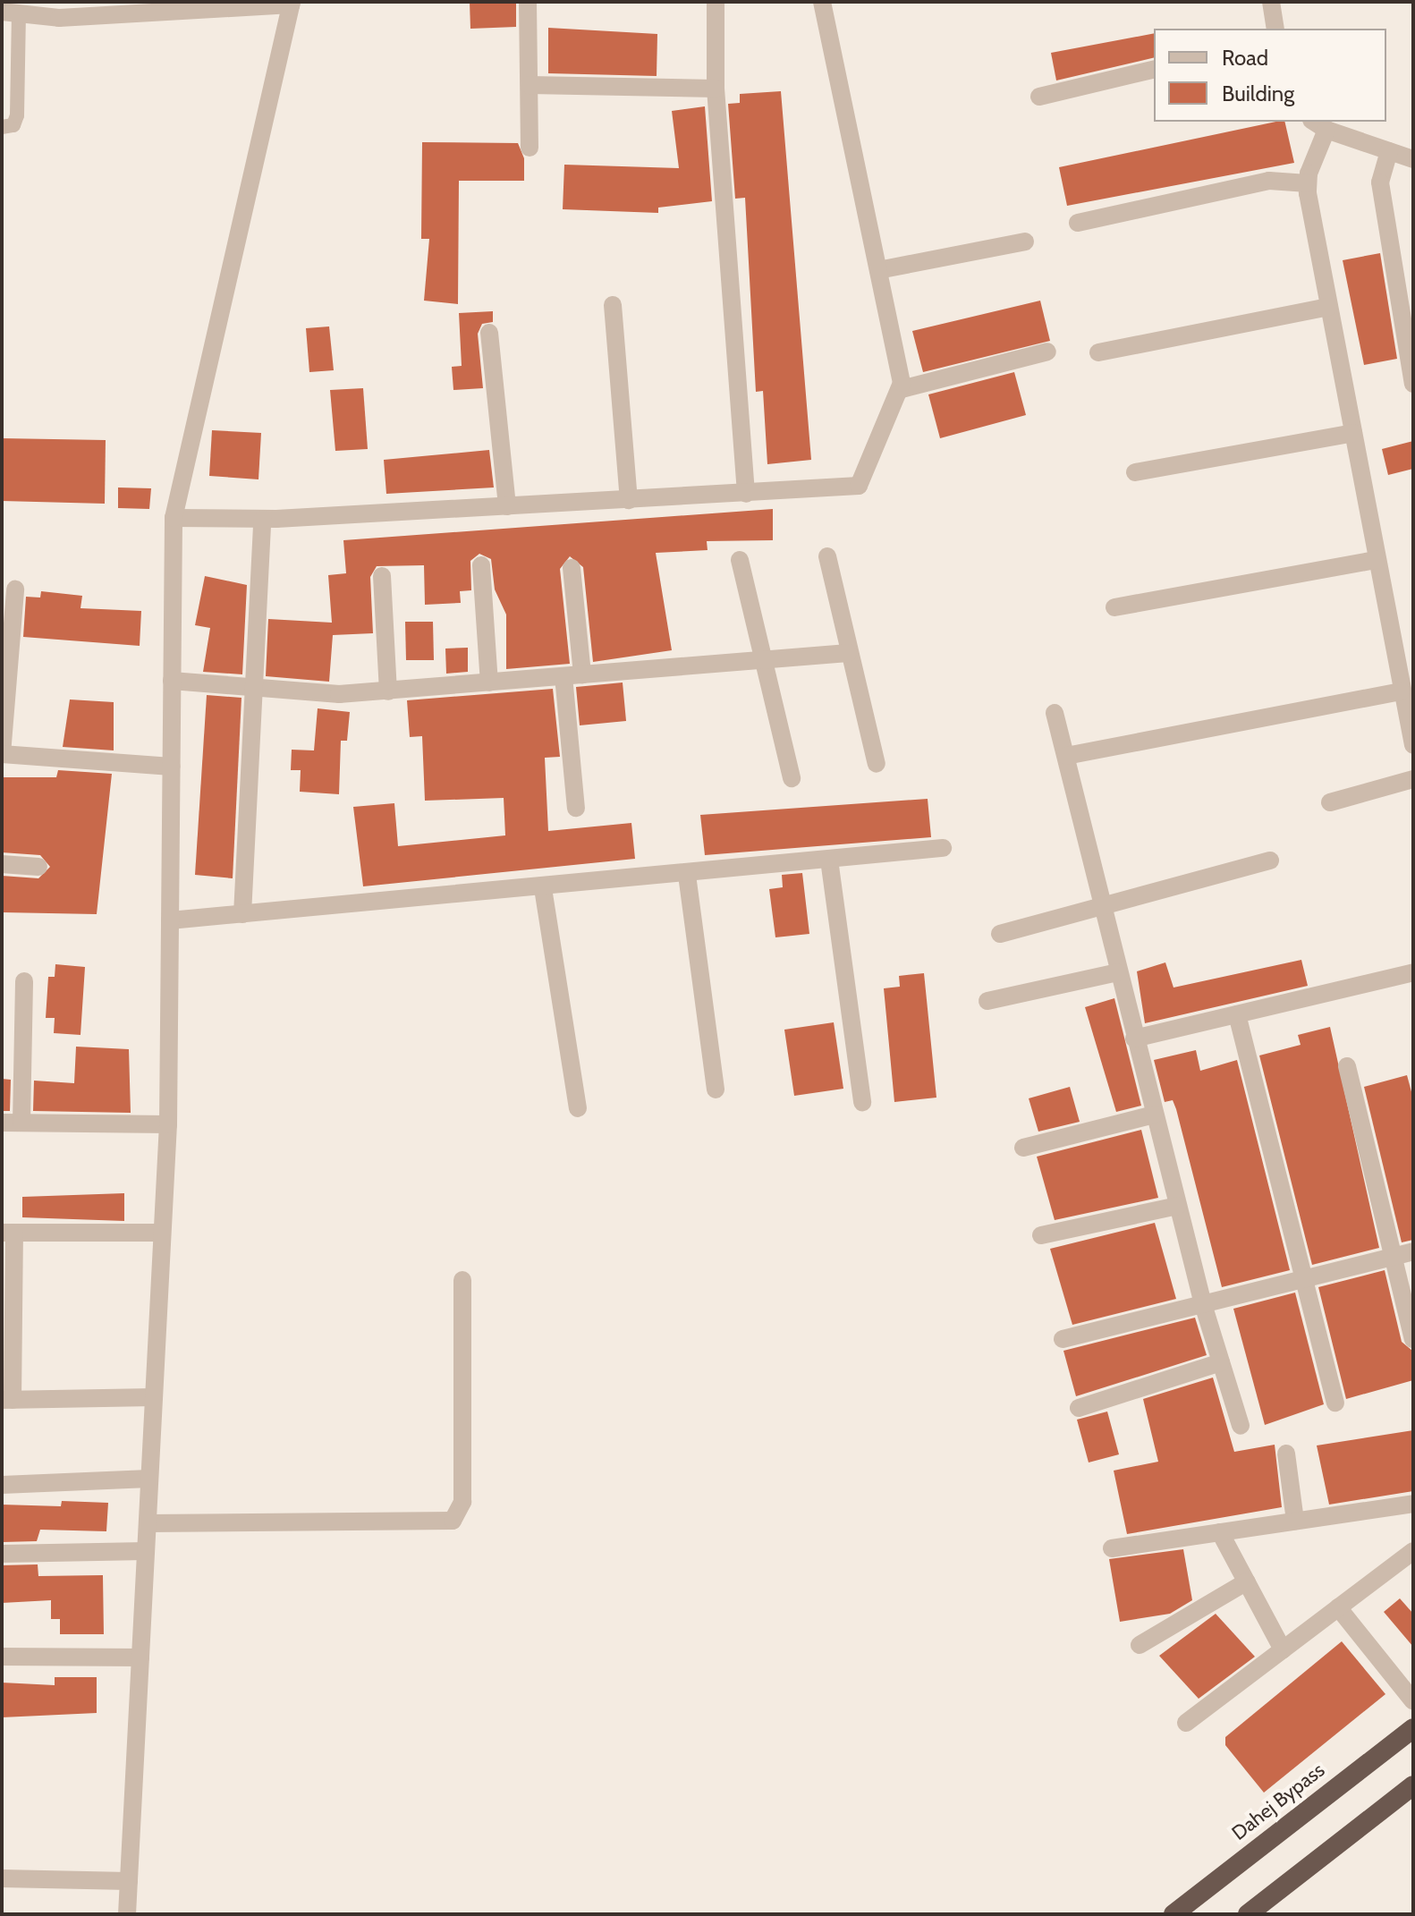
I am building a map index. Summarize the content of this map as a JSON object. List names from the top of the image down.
{
  "streets": {
    "highway": ["Dahej Bypass"]
  },
  "legend": ["Road", "Building"]
}
